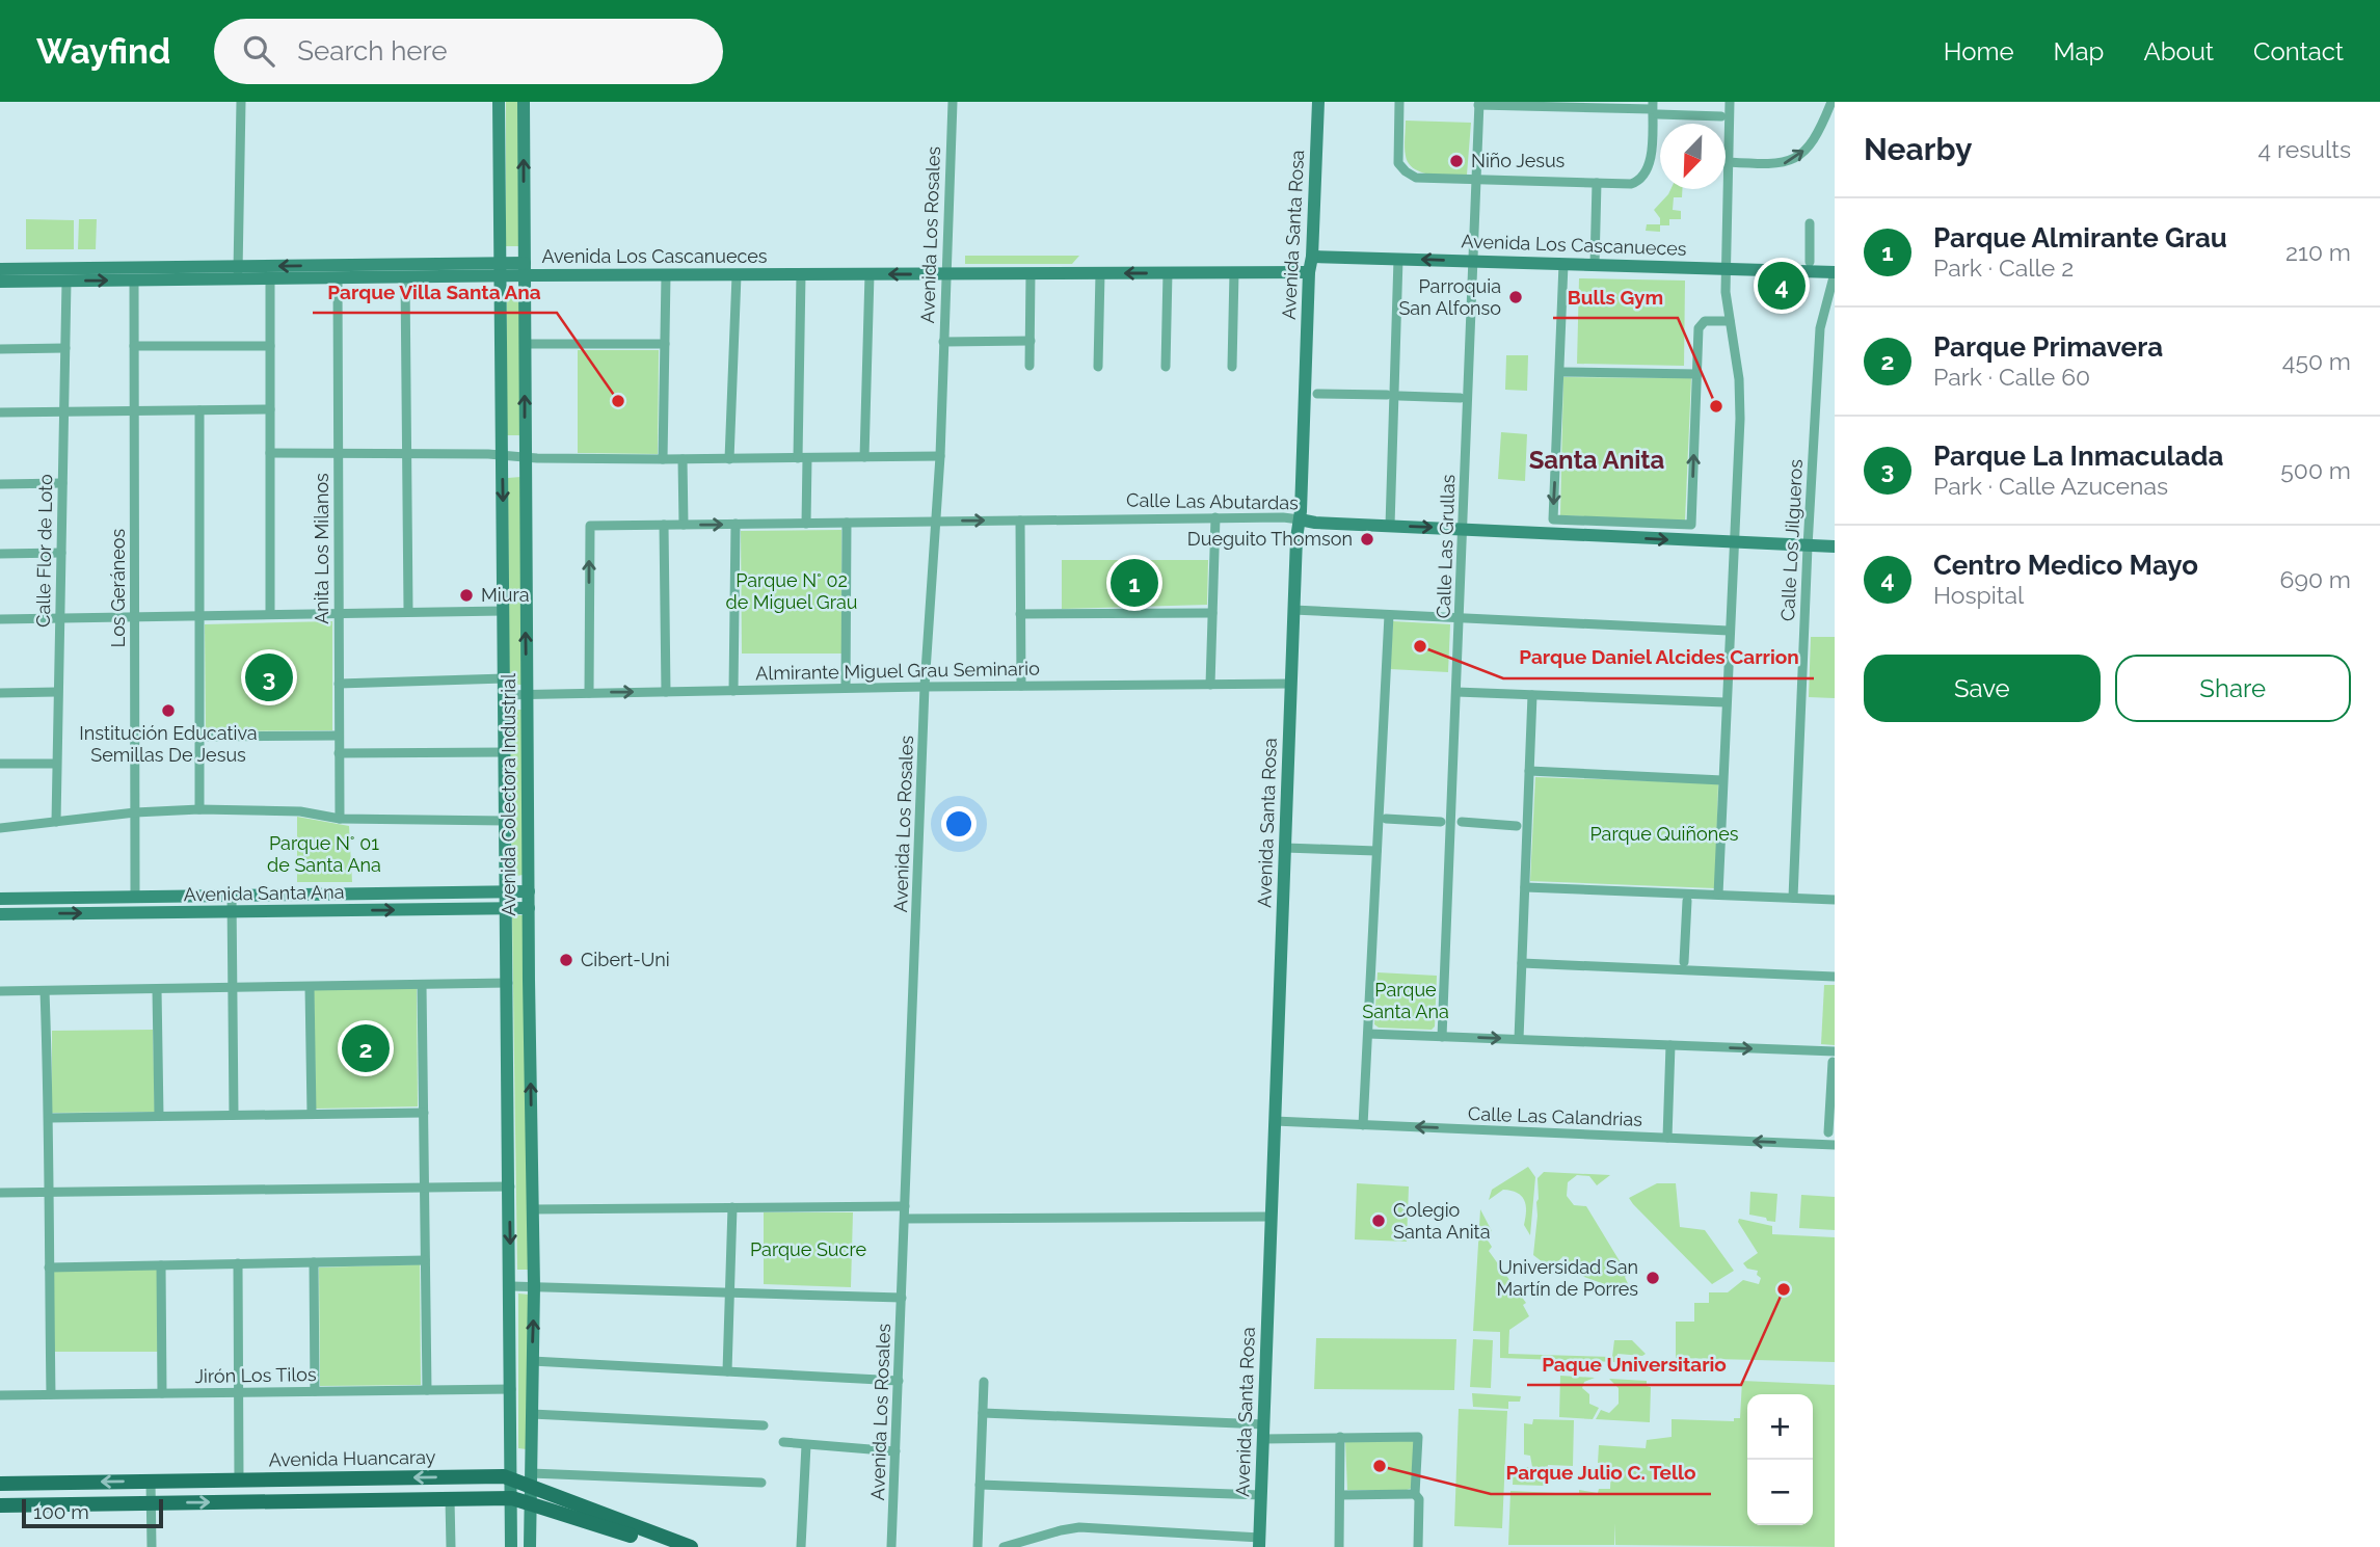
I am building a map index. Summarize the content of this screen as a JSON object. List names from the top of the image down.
{
  "streets": {
    "main road": ["Avenida Huancaray"],
    "street": [
      "Avenida Los Rosales",
      "Avenida Santa Rosa",
      "Avenida Los Cascanueces",
      "Calle Las Abutardas",
      "Calle Los Jilgueros",
      "Calle Las Grullas",
      "Anita Los Milanos",
      "Calle Flor de Loto",
      "Los Geráneos",
      "Almirante Miguel Grau Seminario",
      "Avenida Colectora Industrial",
      "Avenida Santa Ana",
      "Calle Las Calandrias",
      "Jirón Los Tilos"
    ]
  },
  "crossings": [
    ["Avenida Los Rosales", "Avenida Los Cascanueces"],
    ["Avenida Los Rosales", "Calle Las Abutardas"],
    ["Avenida Los Rosales", "Almirante Miguel Grau Seminario"],
    ["Avenida Santa Rosa", "Avenida Los Cascanueces"],
    ["Avenida Santa Rosa", "Calle Las Abutardas"],
    ["Avenida Santa Rosa", "Almirante Miguel Grau Seminario"],
    ["Avenida Santa Rosa", "Calle Las Calandrias"],
    ["Avenida Los Cascanueces", "Calle Los Jilgueros"],
    ["Avenida Los Cascanueces", "Calle Las Grullas"],
    ["Avenida Los Cascanueces", "Anita Los Milanos"],
    ["Avenida Los Cascanueces", "Calle Flor de Loto"],
    ["Avenida Los Cascanueces", "Los Geráneos"],
    ["Avenida Los Cascanueces", "Avenida Colectora Industrial"],
    ["Calle Las Abutardas", "Calle Los Jilgueros"],
    ["Calle Las Abutardas", "Calle Las Grullas"],
    ["Calle Las Abutardas", "Almirante Miguel Grau Seminario"],
    ["Los Geráneos", "Avenida Santa Ana"],
    ["Almirante Miguel Grau Seminario", "Avenida Colectora Industrial"],
    ["Avenida Colectora Industrial", "Avenida Santa Ana"],
    ["Avenida Colectora Industrial", "Jirón Los Tilos"],
    ["Avenida Colectora Industrial", "Avenida Huancaray"]
  ],
  "one_way": ["Calle Las Calandrias"],
  "districts": ["Santa Anita"],
  "parks": [
    "Parque N° 02 de Miguel Grau",
    "Parque Quiñones",
    "Parque N° 01 de Santa Ana",
    "Parque Santa Ana",
    "Parque Sucre"
  ],
  "places": [
    "Niño Jesus",
    "Parroquia San Alfonso",
    "Parque Villa Santa Ana",
    "Bulls Gym",
    "Dueguito Thomson",
    "Miura",
    "Parque Daniel Alcides Carrion",
    "Institución Educativa Semillas De Jesus",
    "Cibert-Uni",
    "Colegio Santa Anita",
    "Universidad San Martín de Porres",
    "Paque Universitario",
    "Parque Julio C. Tello"
  ],
  "scale_bar": "100 m",
  "north": "bottom left",
  "page": {
    "header": "Wayfind",
    "search": "Search here",
    "nav": [
      "Home",
      "Map",
      "About",
      "Contact"
    ],
    "heading": ["Nearby", "4 results"],
    "list": [
      {
        "mark": "1",
        "name": "Parque Almirante Grau",
        "note": "Park · Calle 2",
        "value": "210 m"
      },
      {
        "mark": "2",
        "name": "Parque Primavera",
        "note": "Park · Calle 60",
        "value": "450 m"
      },
      {
        "mark": "3",
        "name": "Parque La Inmaculada",
        "note": "Park · Calle Azucenas",
        "value": "500 m"
      },
      {
        "mark": "4",
        "name": "Centro Medico Mayo",
        "note": "Hospital",
        "value": "690 m"
      }
    ],
    "pins": [
      "4",
      "1",
      "3",
      "2"
    ],
    "buttons": ["Save", "Share"],
    "map_buttons": ["+", "−"],
    "scale": "100 m"
  }
}
